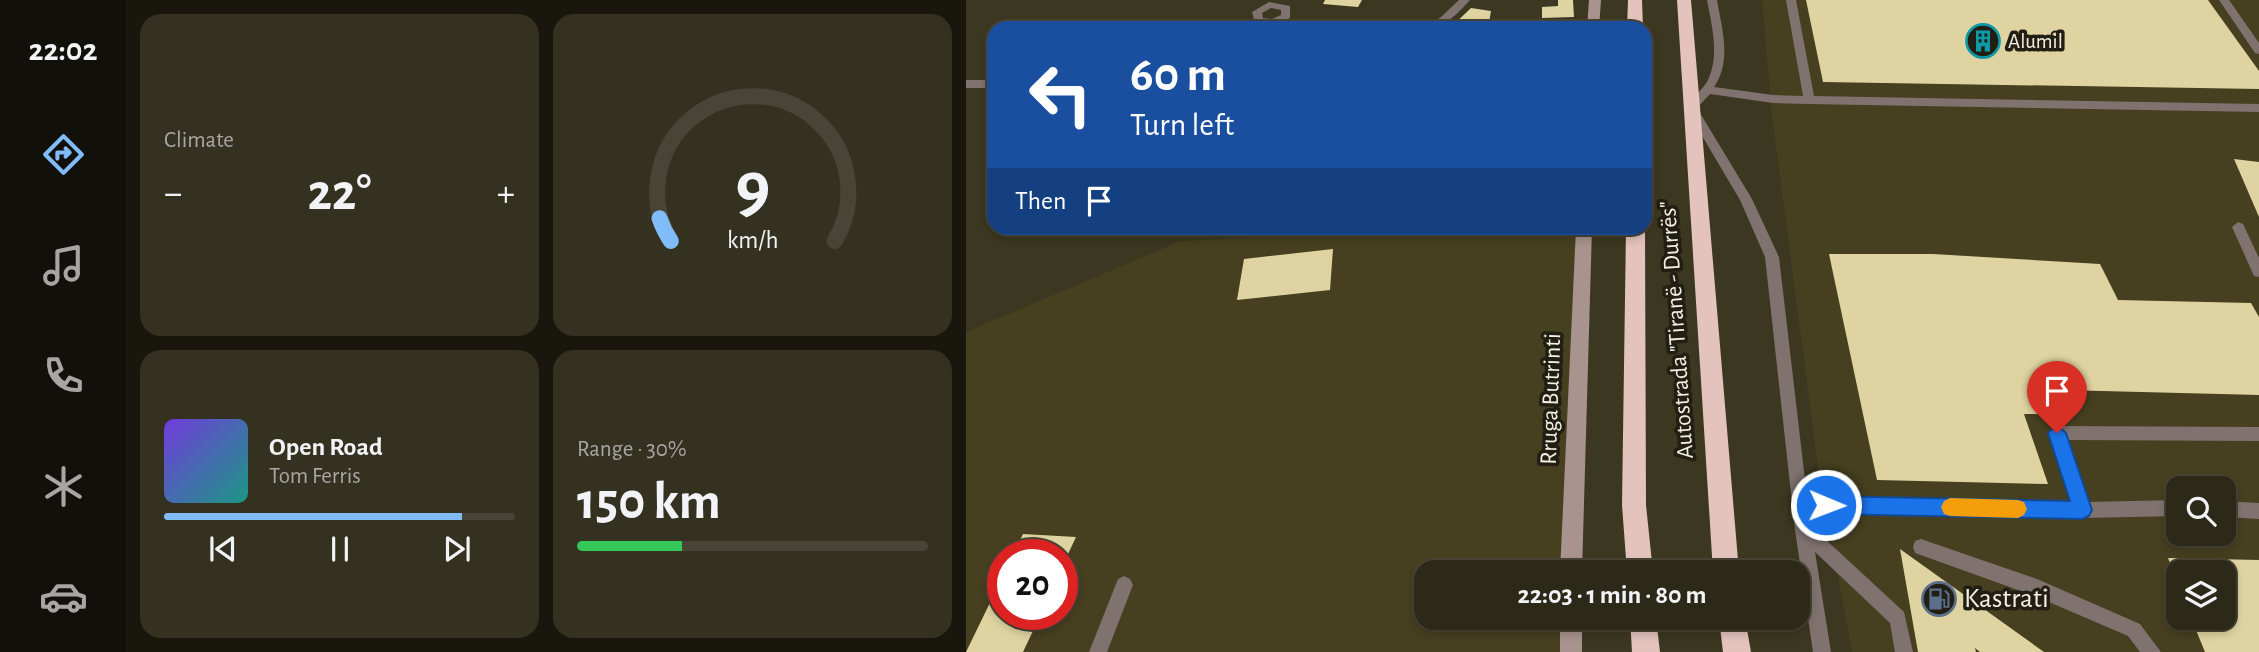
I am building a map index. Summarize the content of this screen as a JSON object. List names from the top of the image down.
{
  "streets": {
    "highway": ["Autostrada \"Tiranë - Durrës\""],
    "main road": ["Rruga Butrinti"]
  },
  "places": {
    "building": ["Alumil"],
    "fuel station": ["Kastrati"]
  },
  "page": {
    "tabs": "22:02",
    "tile": [
      "Climate",
      ["Range · 30%", "150 km"]
    ],
    "turn": ["60 m", "Turn left"],
    "heat": ["−", "22°", "+"],
    "then": "Then",
    "song": ["Open Road", "Tom Ferris"],
    "limit": "20",
    "trip": "22:03 · 1 min · 80 m",
    "gauge": ["9", "km/h"]
  }
}
